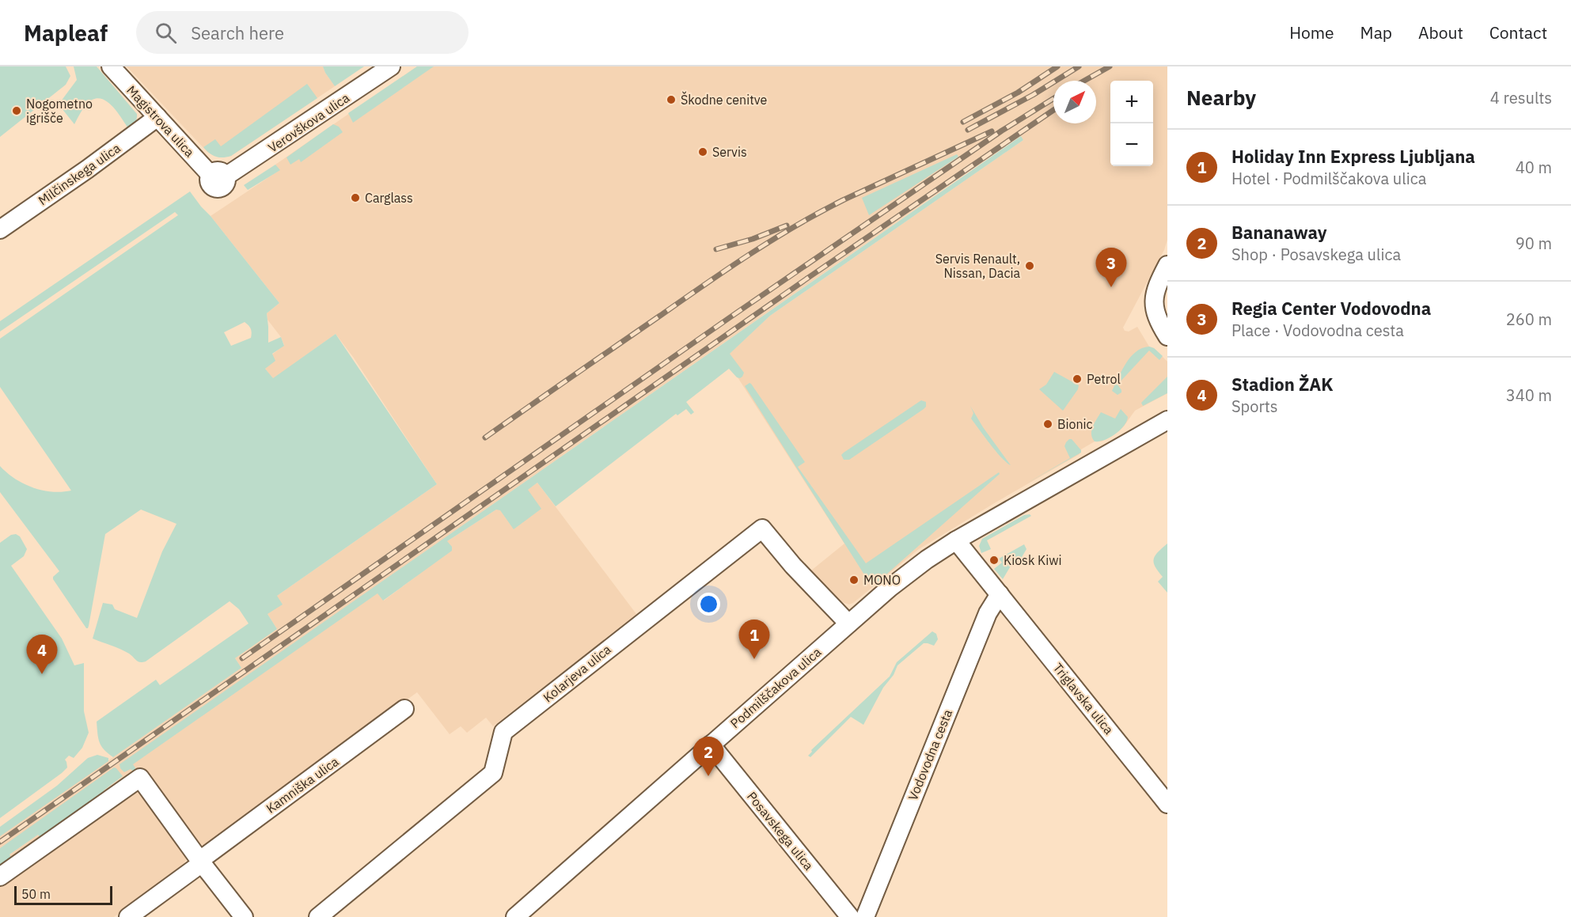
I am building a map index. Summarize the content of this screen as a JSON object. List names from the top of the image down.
{
  "streets": {
    "street": [
      "Magistrova ulica",
      "Verovškova ulica",
      "Milčinskega ulica",
      "Kolarjeva ulica",
      "Podmilščakova ulica",
      "Triglavska ulica",
      "Vodovodna cesta",
      "Kamniška ulica",
      "Posavskega ulica"
    ]
  },
  "crossings": [
    ["Magistrova ulica", "Verovškova ulica"],
    ["Magistrova ulica", "Milčinskega ulica"],
    ["Kolarjeva ulica", "Podmilščakova ulica"],
    ["Podmilščakova ulica", "Triglavska ulica"],
    ["Podmilščakova ulica", "Posavskega ulica"],
    ["Triglavska ulica", "Vodovodna cesta"]
  ],
  "places": [
    "Škodne cenitve",
    "Nogometno igrišče",
    "Servis",
    "Carglass",
    "Servis Renault, Nissan, Dacia",
    "Petrol",
    "Bionic",
    "Kiosk Kiwi",
    "MONO"
  ],
  "scale_bar": "50 m",
  "north": "top right",
  "page": {
    "header": "Mapleaf",
    "search": "Search here",
    "nav": [
      "Home",
      "Map",
      "About",
      "Contact"
    ],
    "heading": ["Nearby", "4 results"],
    "map_buttons": ["+", "−"],
    "list": [
      {
        "mark": "1",
        "name": "Holiday Inn Express Ljubljana",
        "note": "Hotel · Podmilščakova ulica",
        "value": "40 m"
      },
      {
        "mark": "2",
        "name": "Bananaway",
        "note": "Shop · Posavskega ulica",
        "value": "90 m"
      },
      {
        "mark": "3",
        "name": "Regia Center Vodovodna",
        "note": "Place · Vodovodna cesta",
        "value": "260 m"
      },
      {
        "mark": "4",
        "name": "Stadion ŽAK",
        "note": "Sports",
        "value": "340 m"
      }
    ],
    "pins": [
      "3",
      "1",
      "4",
      "2"
    ],
    "scale": "50 m"
  }
}
